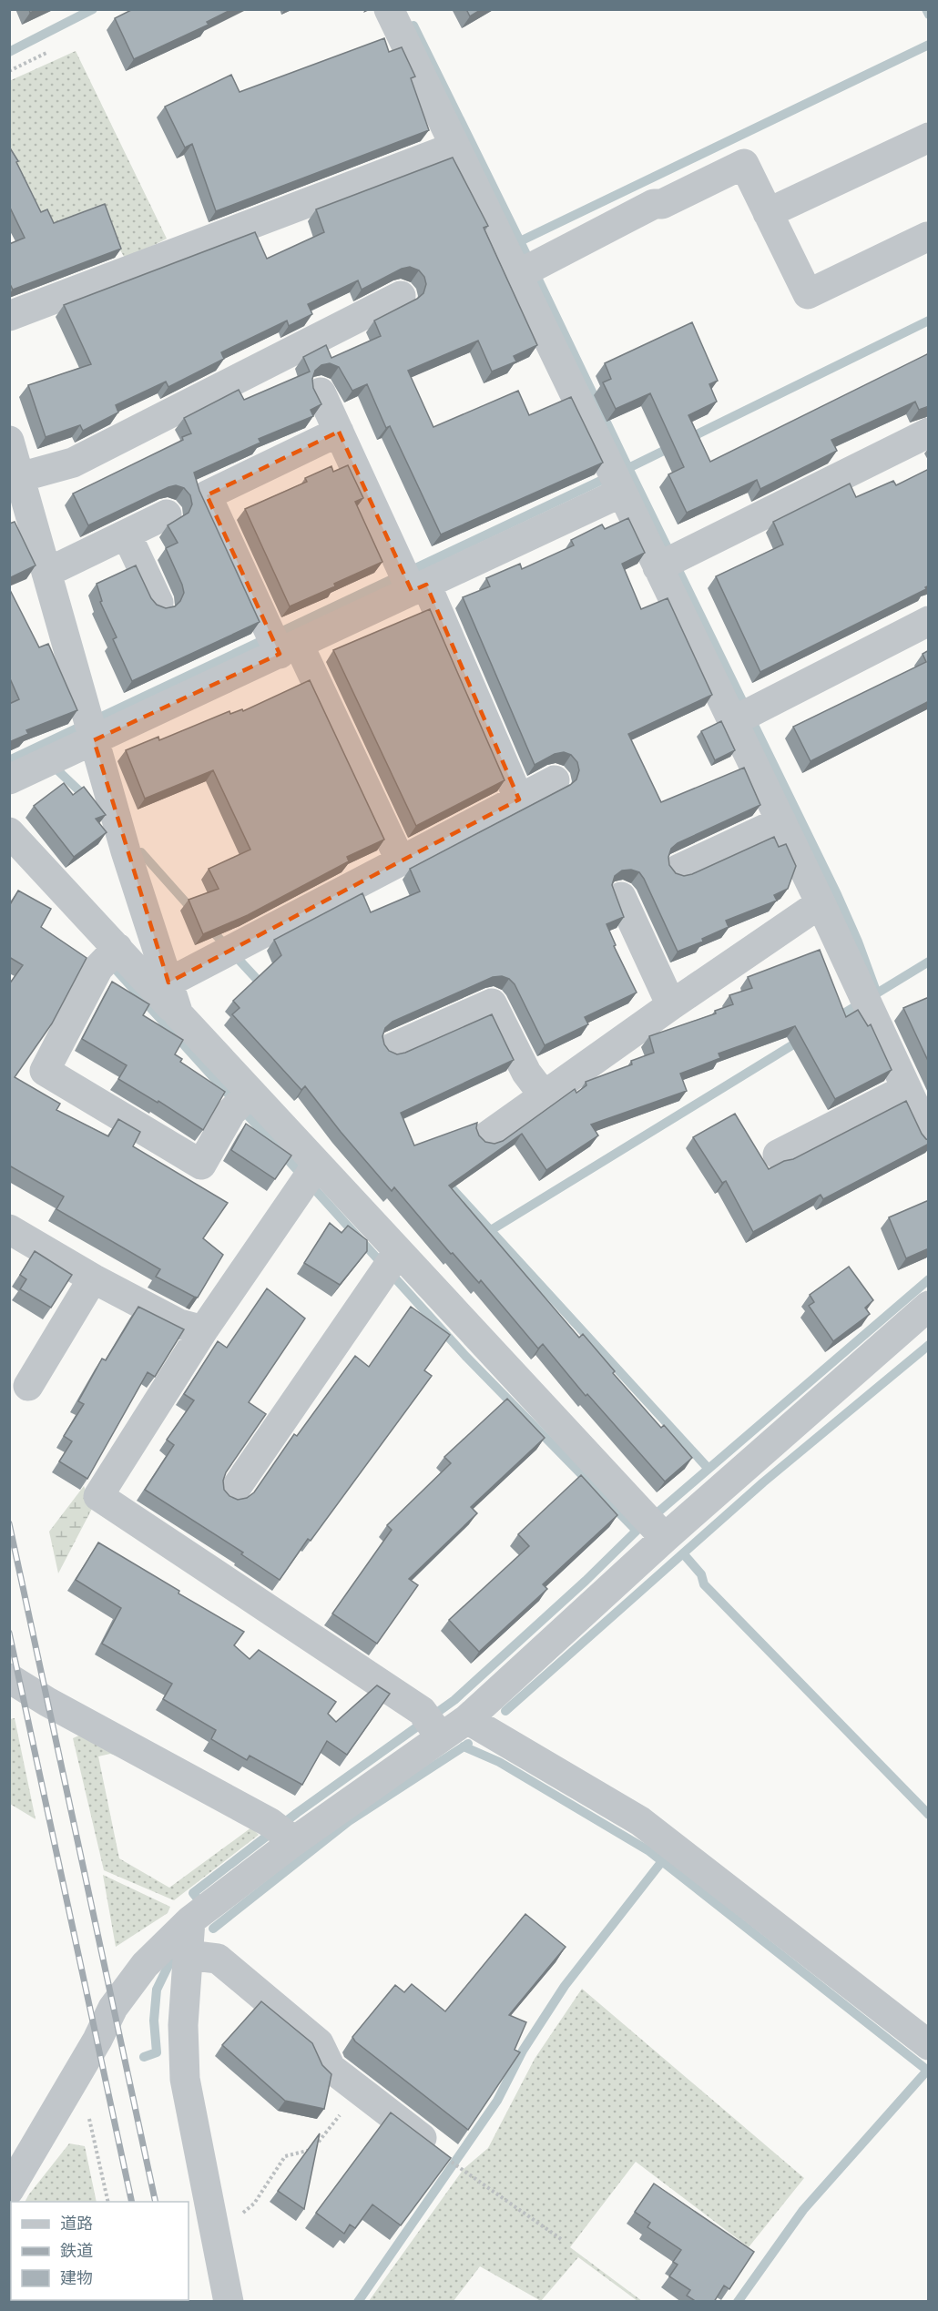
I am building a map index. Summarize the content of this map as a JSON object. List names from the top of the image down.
{
  "legend": ["道路", "鉄道", "建物"]
}
